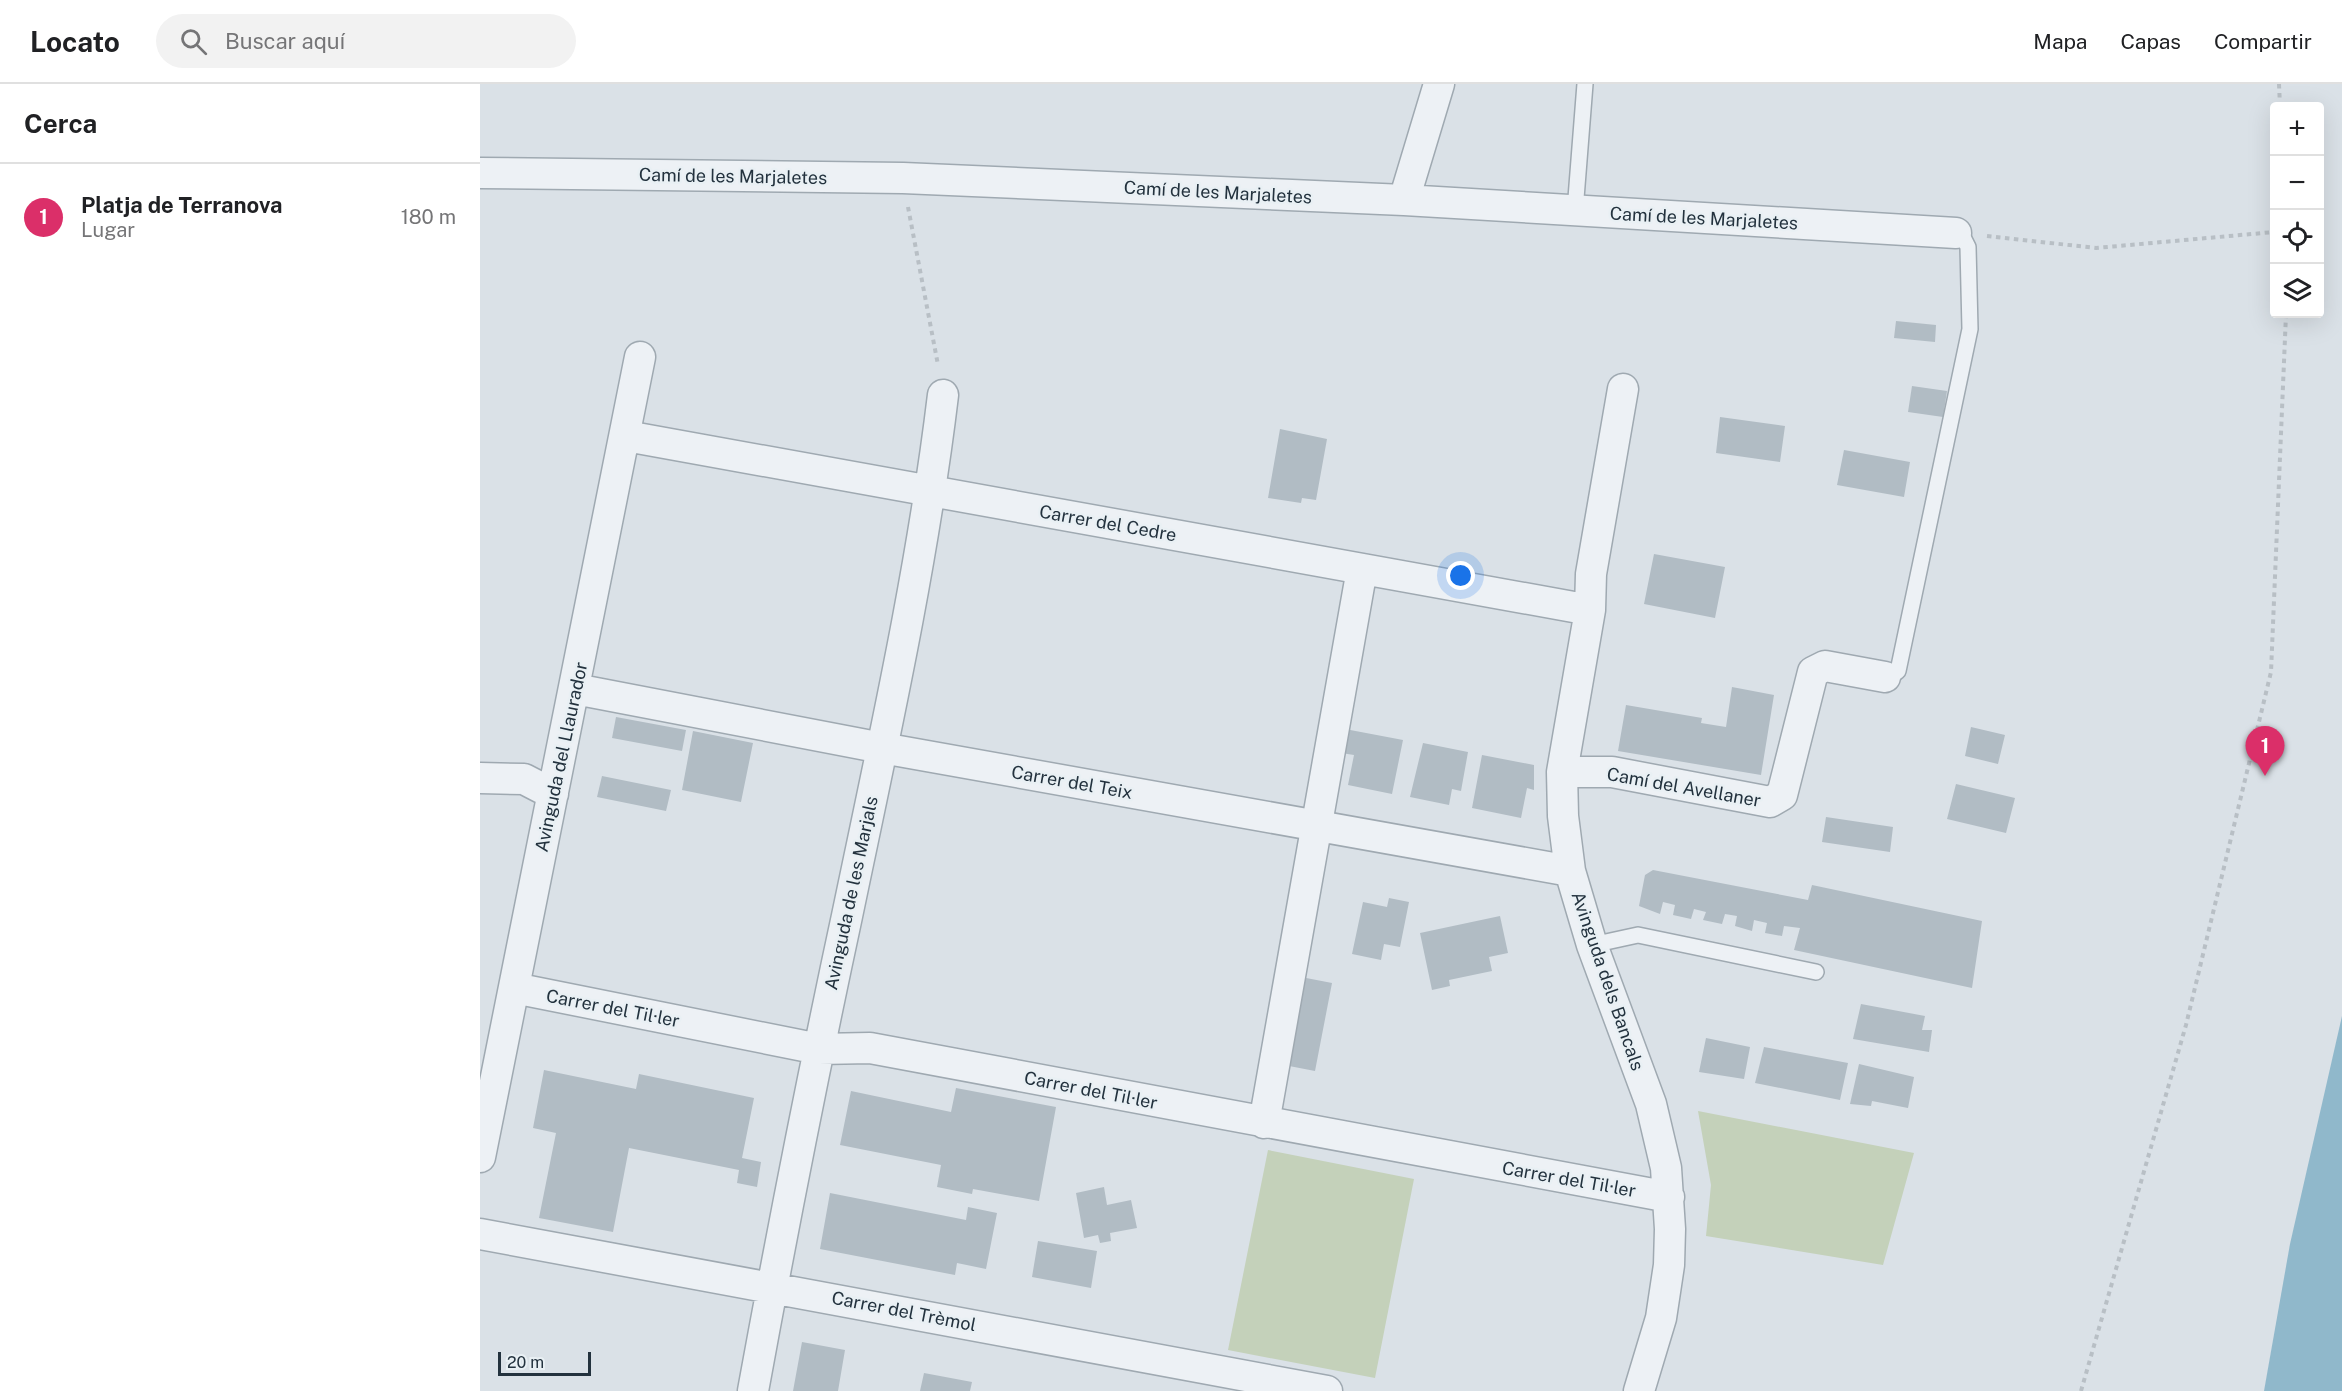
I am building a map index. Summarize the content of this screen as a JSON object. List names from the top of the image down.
{
  "streets": {
    "street": [
      "Camí de les Marjaletes",
      "Carrer del Cedre",
      "Avinguda del Llaurador",
      "Carrer del Teix",
      "Camí del Avellaner",
      "Avinguda de les Marjals",
      "Avinguda dels Bancals",
      "Carrer del Til·ler",
      "Carrer del Trèmol"
    ]
  },
  "crossings": [
    ["Carrer del Cedre", "Avinguda del Llaurador"],
    ["Carrer del Cedre", "Avinguda de les Marjals"],
    ["Carrer del Cedre", "Avinguda dels Bancals"],
    ["Avinguda del Llaurador", "Carrer del Teix"],
    ["Avinguda del Llaurador", "Carrer del Til·ler"],
    ["Carrer del Teix", "Avinguda de les Marjals"],
    ["Carrer del Teix", "Avinguda dels Bancals"],
    ["Camí del Avellaner", "Avinguda dels Bancals"],
    ["Avinguda de les Marjals", "Carrer del Til·ler"],
    ["Avinguda de les Marjals", "Carrer del Trèmol"],
    ["Avinguda dels Bancals", "Carrer del Til·ler"]
  ],
  "scale_bar": "20 m",
  "page": {
    "header": "Locato",
    "search": "Buscar aquí",
    "nav": ["Mapa", "Capas", "Compartir"],
    "heading": "Cerca",
    "map_buttons": ["+", "−"],
    "list": [
      {
        "mark": "1",
        "name": "Platja de Terranova",
        "note": "Lugar",
        "value": "180 m"
      }
    ],
    "pins": "1",
    "scale": "20 m"
  }
}
